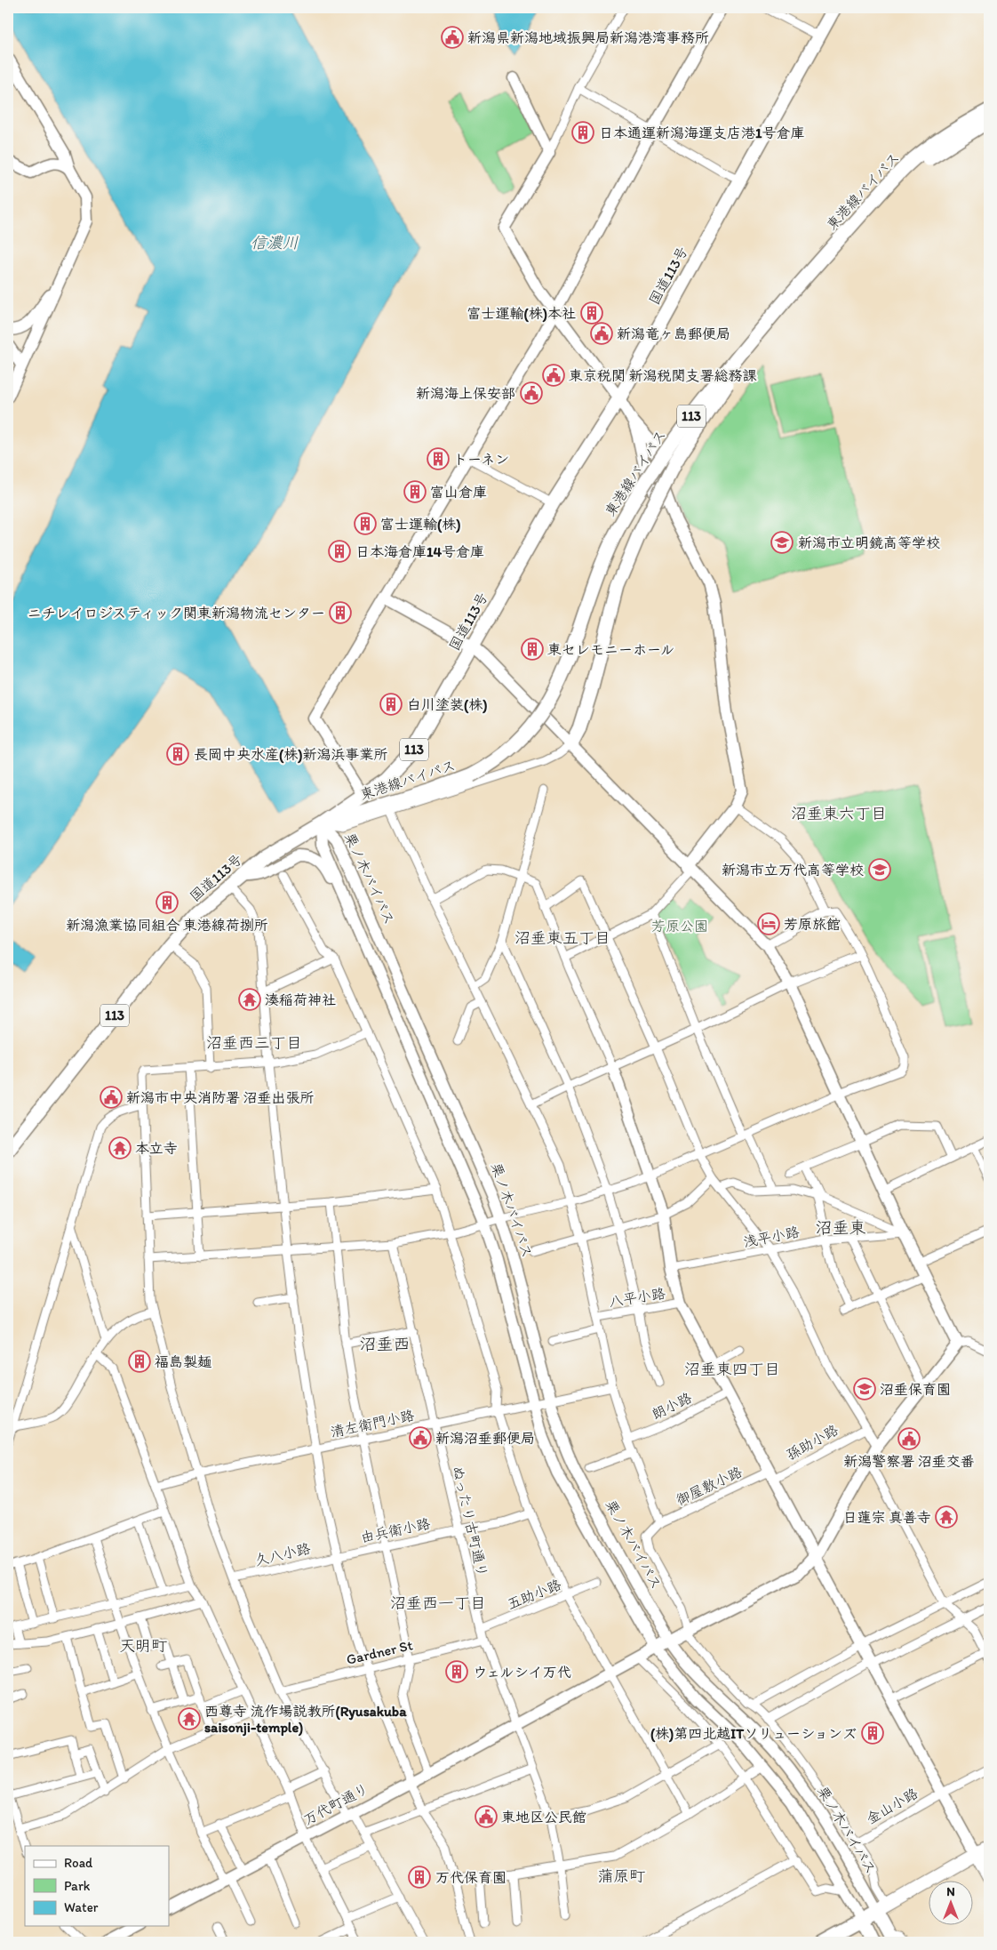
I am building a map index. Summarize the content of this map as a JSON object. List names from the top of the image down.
{
  "streets": {
    "highway": [
      "東港線バイパス",
      "国道113号",
      "113",
      "栗ノ木バイパス"
    ],
    "street": [
      "浅平小路",
      "八平小路",
      "朗小路",
      "清左衛門小路",
      "孫助小路",
      "御屋敷小路",
      "ぬったり古町通り",
      "由兵衛小路",
      "久八小路",
      "五助小路",
      "Gardner St",
      "万代町通り",
      "金山小路"
    ]
  },
  "crossings": [
    ["東港線バイパス", "国道113号"],
    ["東港線バイパス", "栗ノ木バイパス"],
    ["国道113号", "栗ノ木バイパス"],
    ["栗ノ木バイパス", "清左衛門小路"],
    ["栗ノ木バイパス", "万代町通り"],
    ["清左衛門小路", "ぬったり古町通り"],
    ["孫助小路", "御屋敷小路"],
    ["ぬったり古町通り", "由兵衛小路"],
    ["ぬったり古町通り", "五助小路"],
    ["ぬったり古町通り", "Gardner St"],
    ["ぬったり古町通り", "万代町通り"],
    ["由兵衛小路", "久八小路"]
  ],
  "districts": [
    "沼垂東六丁目",
    "沼垂東五丁目",
    "沼垂西三丁目",
    "沼垂東",
    "沼垂西",
    "沼垂東四丁目",
    "沼垂西一丁目",
    "天明町",
    "蒲原町"
  ],
  "water": ["信濃川"],
  "parks": ["芳原公園"],
  "places": {
    "public building": [
      "新潟県新潟地域振興局新潟港湾事務所",
      "新潟竜ヶ島郵便局",
      "東京税関 新潟税関支署総務課",
      "新潟海上保安部",
      "新潟市中央消防署 沼垂出張所",
      "新潟沼垂郵便局",
      "新潟警察署 沼垂交番",
      "東地区公民館"
    ],
    "building": [
      "日本通運新潟海運支店港1号倉庫",
      "富士運輸(株)本社",
      "トーネン",
      "富山倉庫",
      "富士運輸(株)",
      "日本海倉庫14号倉庫",
      "ニチレイロジスティック関東新潟物流センター",
      "東セレモニーホール",
      "白川塗装(株)",
      "長岡中央水産(株)新潟浜事業所",
      "新潟漁業協同組合 東港線荷捌所",
      "福島製麺",
      "ウェルシイ万代",
      "(株)第四北越ITソリューションズ",
      "万代保育園"
    ],
    "school or university": ["新潟市立明鏡高等学校", "新潟市立万代高等学校", "沼垂保育園"],
    "hotel": ["芳原旅館"],
    "temple": [
      "湊稲荷神社",
      "本立寺",
      "日蓮宗 真善寺",
      "西尊寺 流作場説教所(Ryusakuba saisonji-temple)"
    ]
  },
  "legend": ["Road", "Park", "Water"],
  "north": "top"
}
